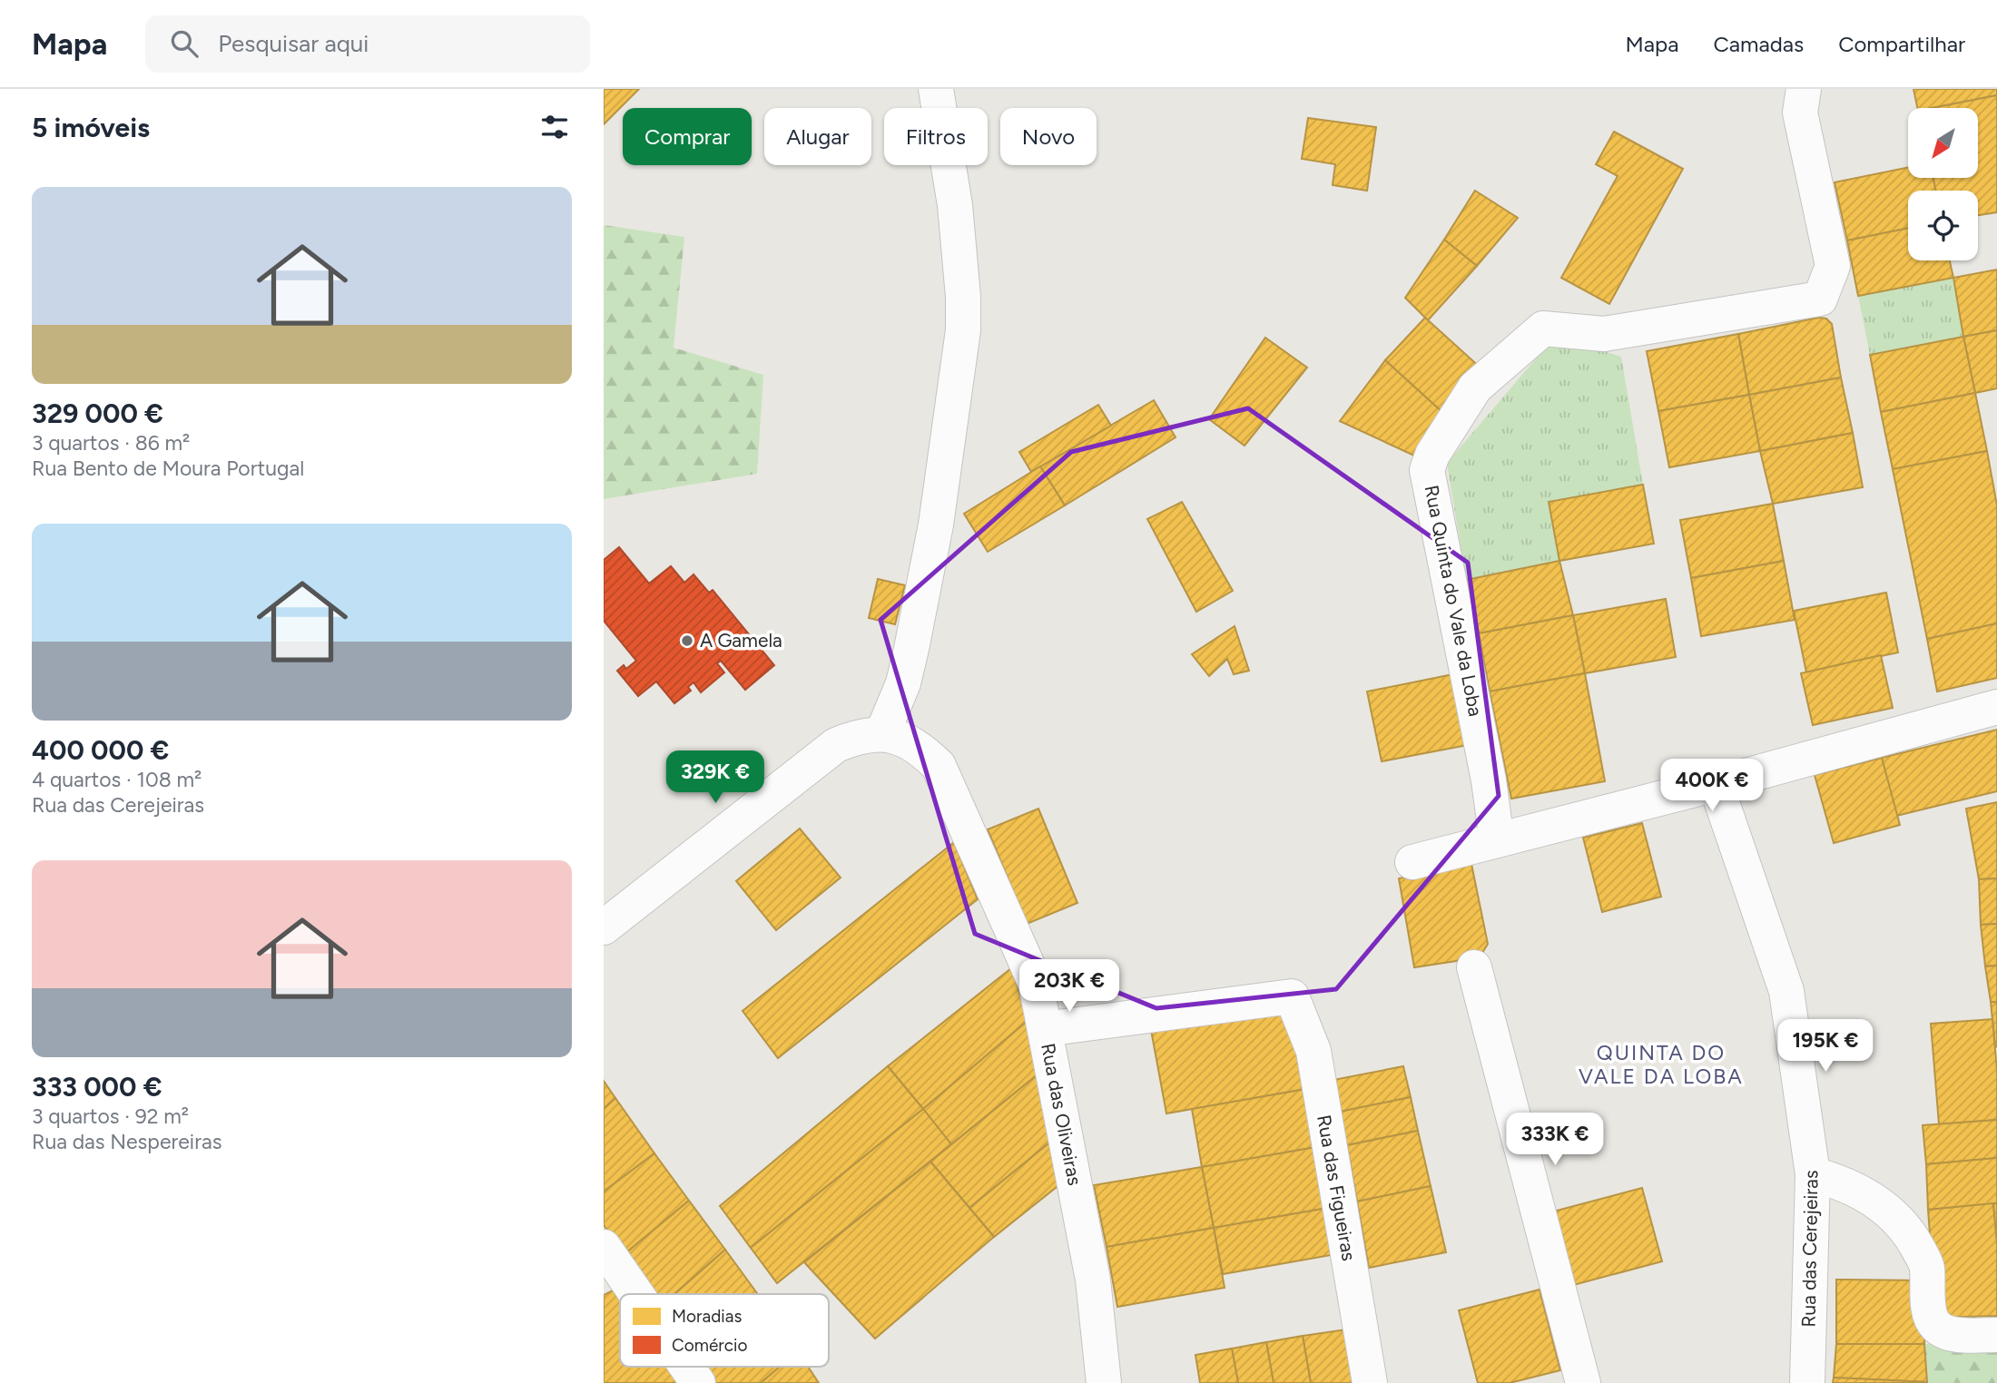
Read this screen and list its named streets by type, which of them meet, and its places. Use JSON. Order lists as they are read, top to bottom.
{
  "streets": {
    "street": [
      "Rua Quinta do Vale da Loba",
      "Rua das Oliveiras",
      "Rua das Figueiras",
      "Rua das Cerejeiras"
    ]
  },
  "crossings": [
    ["Rua das Oliveiras", "Rua das Figueiras"]
  ],
  "districts": ["QUINTA DO VALE DA LOBA"],
  "places": ["A Gamela"],
  "legend": ["Moradias", "Comércio"],
  "north": "bottom left",
  "page": {
    "header": "Mapa",
    "search": "Pesquisar aqui",
    "nav": ["Mapa", "Camadas", "Compartilhar"],
    "heading": "5 imóveis",
    "chip": [
      "Comprar",
      "Alugar",
      "Filtros",
      "Novo"
    ],
    "list": [
      {
        "name": "329 000 €",
        "note": "3 quartos · 86 m² · Rua Bento de Moura Portugal"
      },
      {
        "name": "400 000 €",
        "note": "4 quartos · 108 m² · Rua das Cerejeiras"
      },
      {
        "name": "333 000 €",
        "note": "3 quartos · 92 m² · Rua das Nespereiras"
      }
    ],
    "price": [
      "329K €",
      "400K €",
      "203K €",
      "195K €",
      "333K €"
    ]
  }
}
